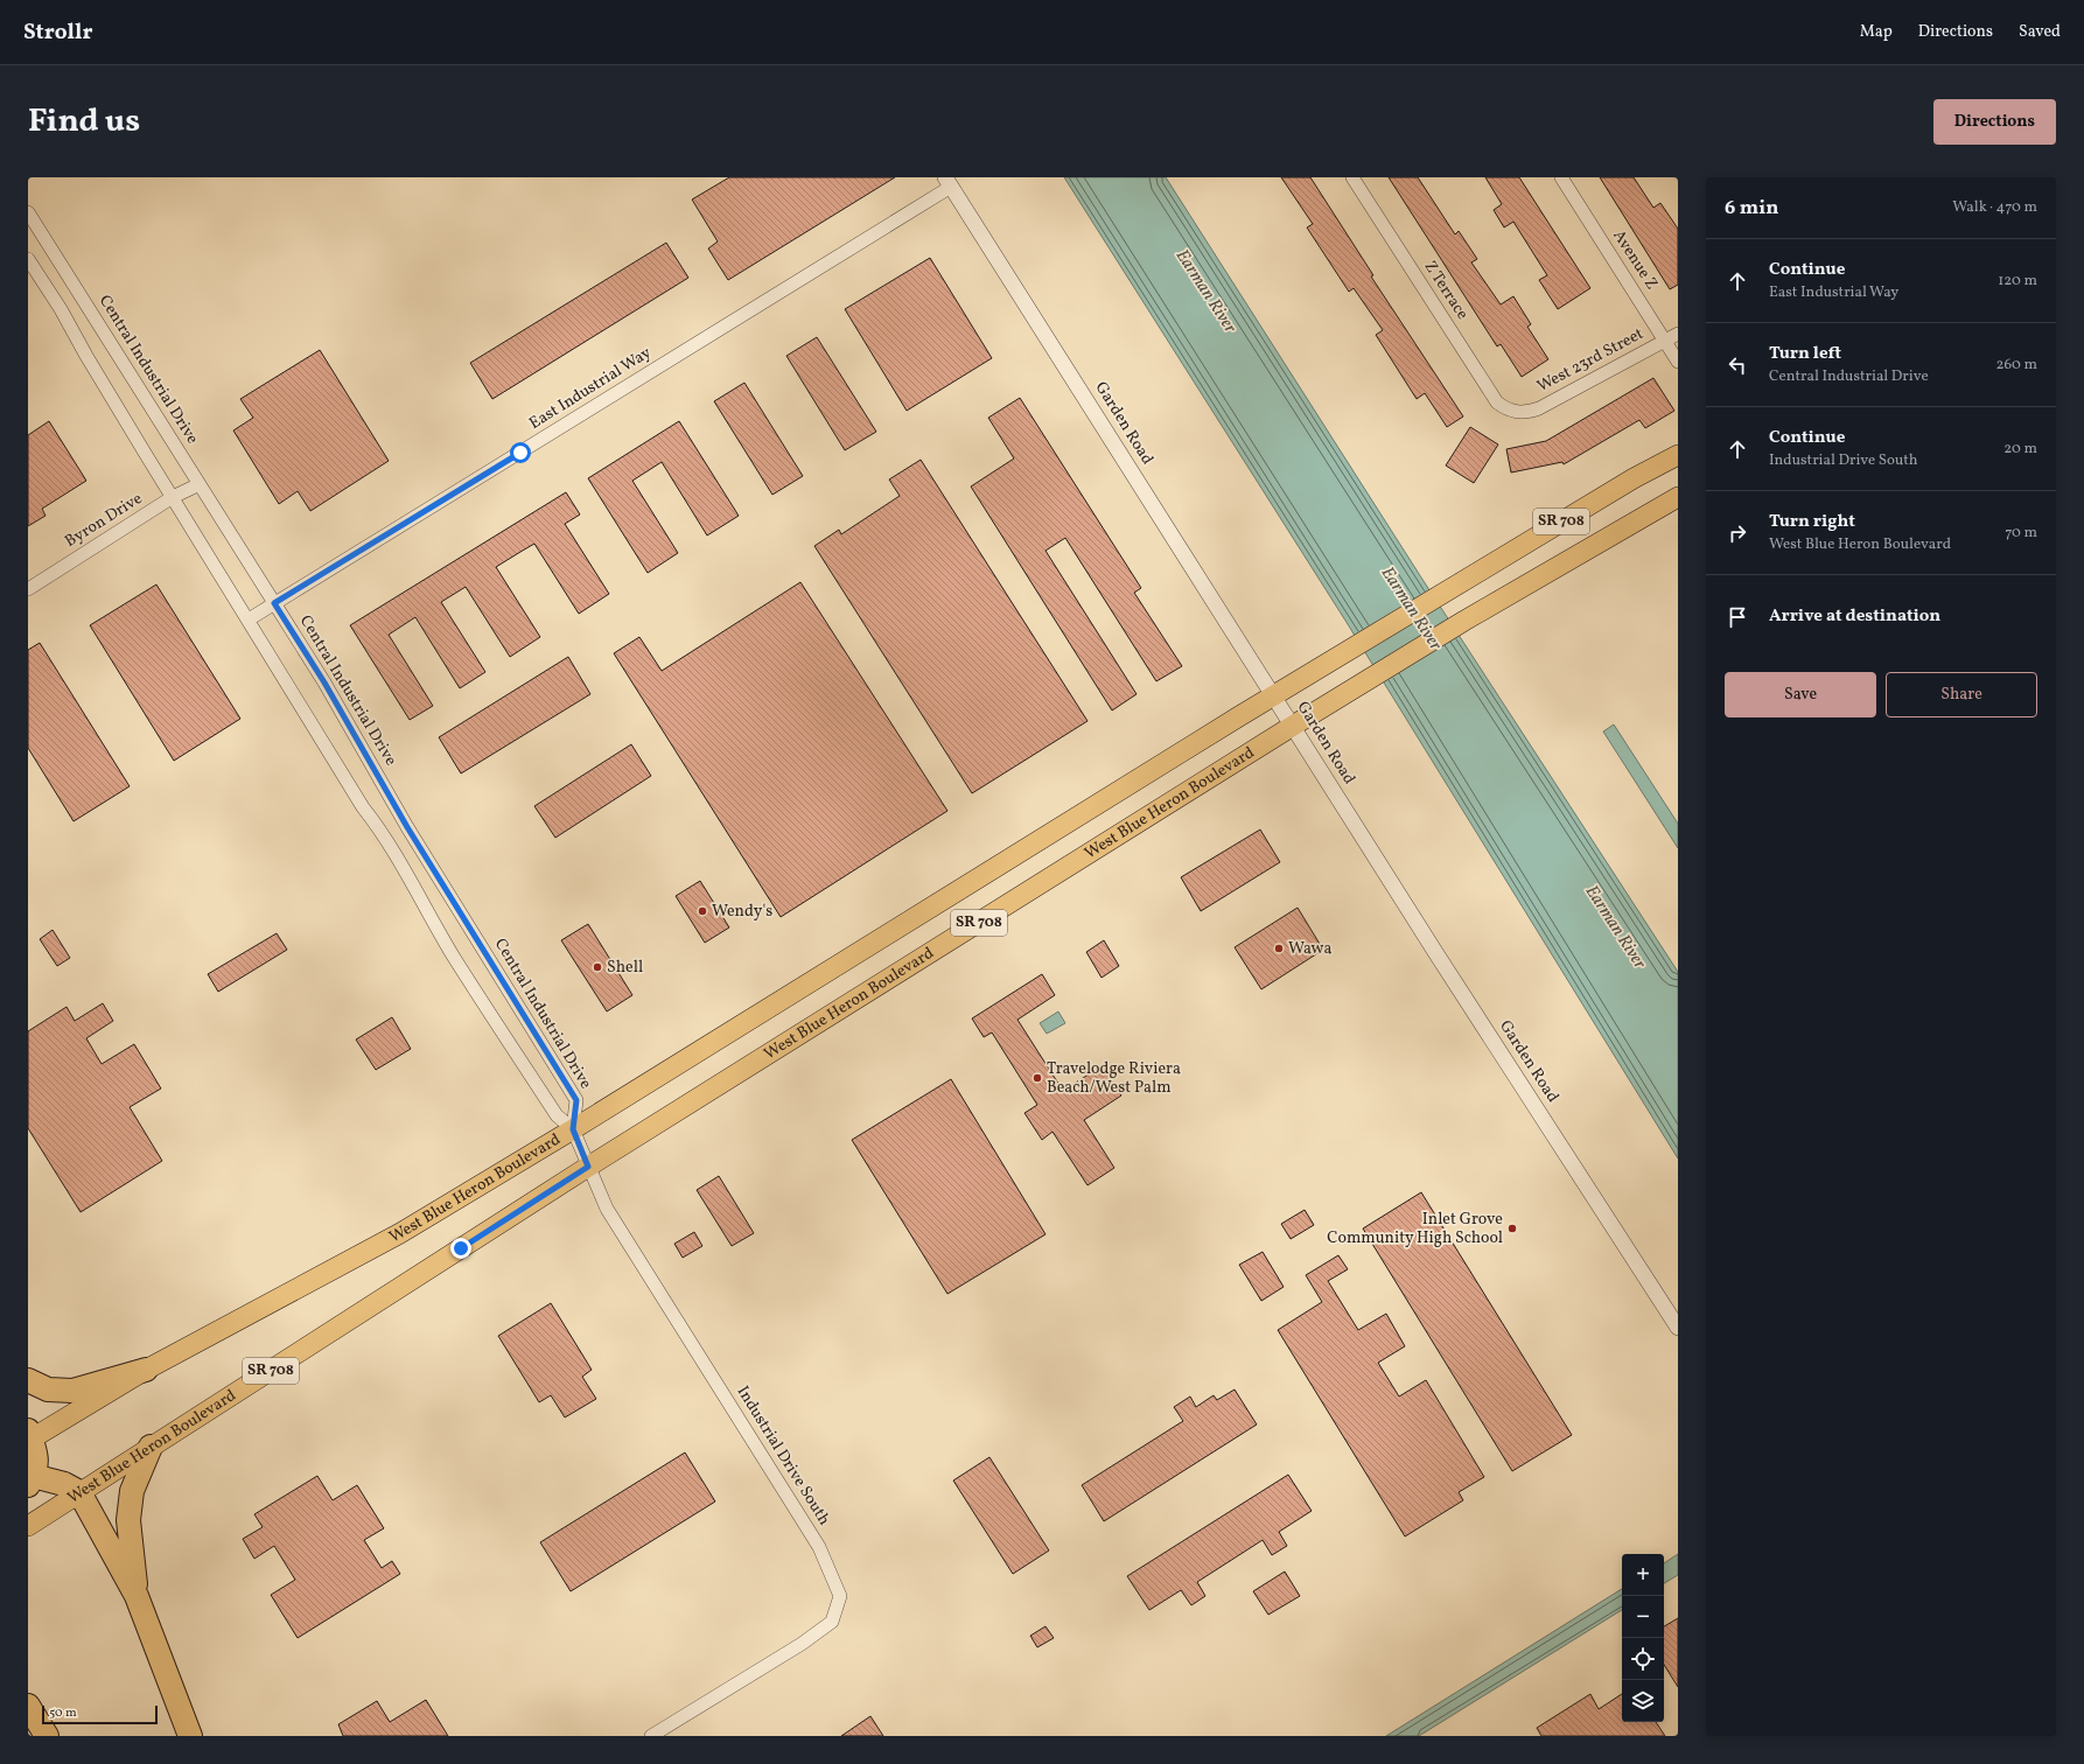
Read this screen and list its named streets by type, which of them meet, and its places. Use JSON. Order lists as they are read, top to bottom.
{
  "streets": {
    "main road": ["SR 708", "West Blue Heron Boulevard"],
    "street": [
      "Avenue Z",
      "Z Terrace",
      "West 23rd Street",
      "Central Industrial Drive",
      "East Industrial Way",
      "Garden Road",
      "Byron Drive",
      "Industrial Drive South"
    ]
  },
  "crossings": [
    ["Avenue Z", "West 23rd Street"],
    ["Z Terrace", "West 23rd Street"],
    ["Central Industrial Drive", "East Industrial Way"],
    ["Central Industrial Drive", "Byron Drive"],
    ["Central Industrial Drive", "West Blue Heron Boulevard"],
    ["Central Industrial Drive", "Industrial Drive South"],
    ["East Industrial Way", "Garden Road"],
    ["Garden Road", "West Blue Heron Boulevard"],
    ["West Blue Heron Boulevard", "Industrial Drive South"]
  ],
  "water": ["Earman River"],
  "places": [
    "Wendy's",
    "Wawa",
    "Shell",
    "Travelodge Riviera Beach/West Palm",
    "Inlet Grove Community High School"
  ],
  "scale_bar": "50 m",
  "page": {
    "header": "Strollr",
    "nav": ["Map", "Directions", "Saved"],
    "title": "Find us",
    "buttons": [
      "Directions",
      ["Save", "Share"]
    ],
    "heading": ["6 min", "Walk · 470 m"],
    "list": [
      ["Continue", "East Industrial Way", "120 m"],
      ["Turn left", "Central Industrial Drive", "260 m"],
      ["Continue", "Industrial Drive South", "20 m"],
      ["Turn right", "West Blue Heron Boulevard", "70 m"],
      "Arrive at destination"
    ],
    "map_buttons": ["+", "−"],
    "scale": "50 m"
  }
}
